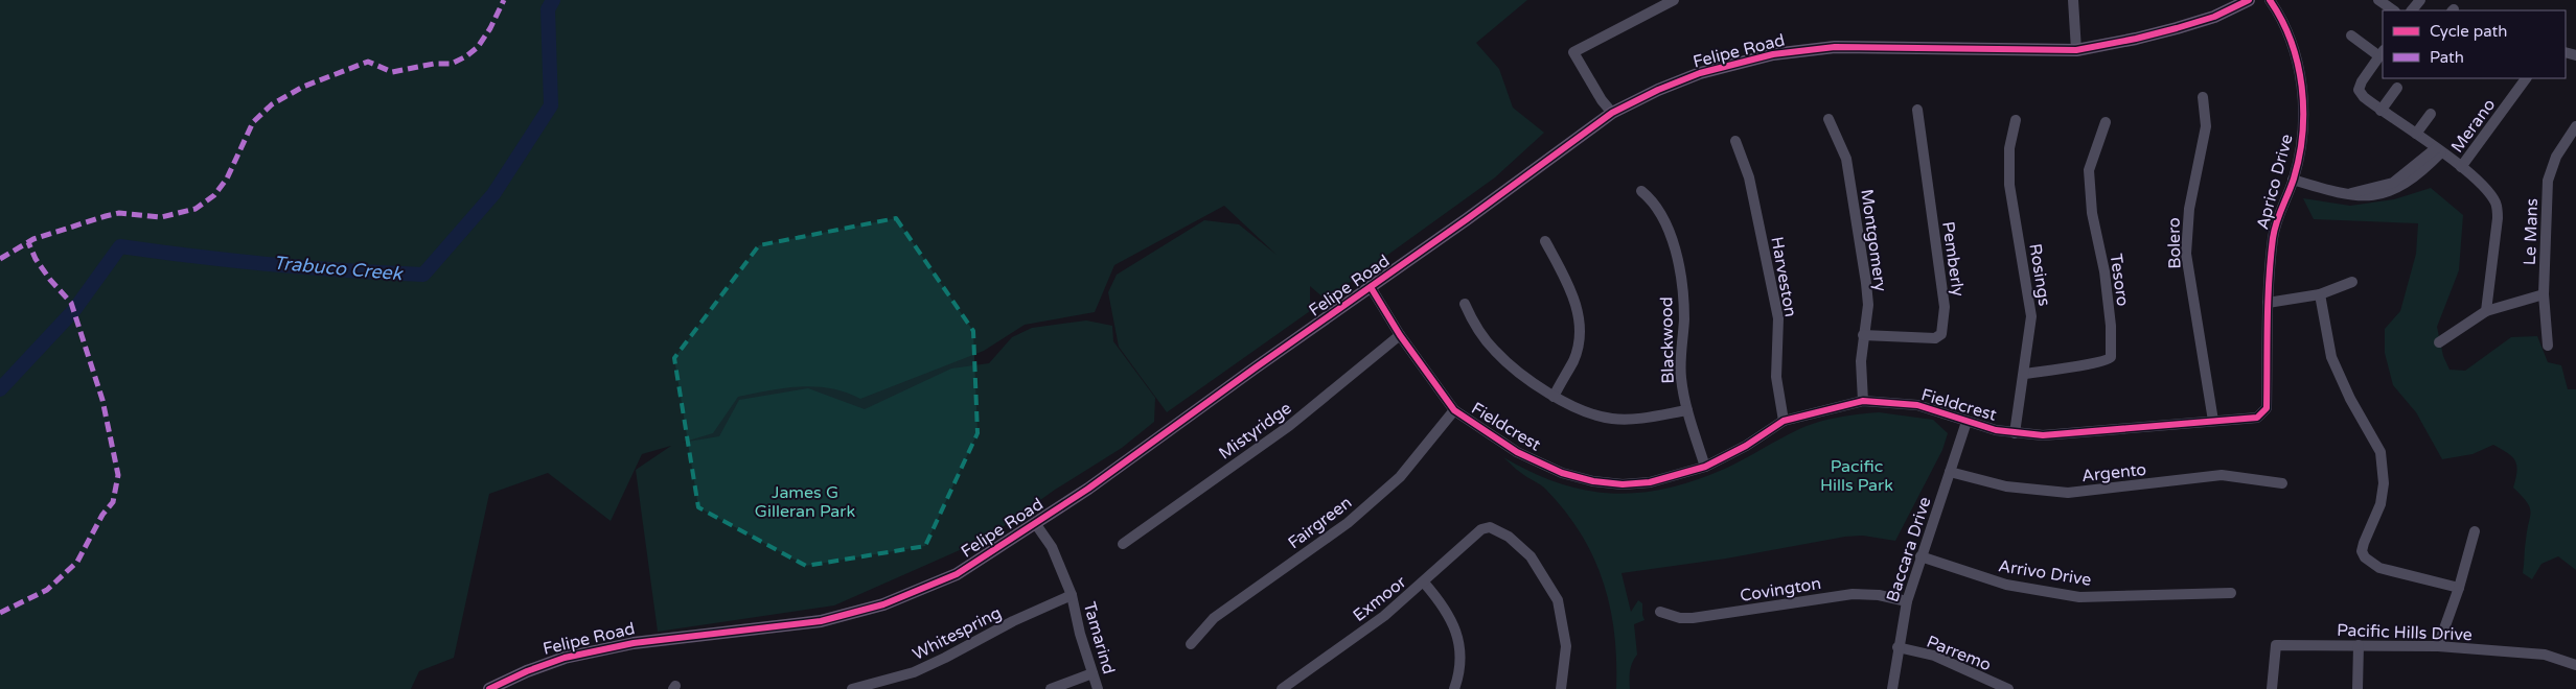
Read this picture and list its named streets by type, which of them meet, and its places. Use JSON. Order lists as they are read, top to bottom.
{
  "streets": {
    "main road": ["Felipe Road"],
    "street": [
      "Merano",
      "Aprico Drive",
      "Le Mans",
      "Montgomery",
      "Bolero",
      "Pemberly",
      "Rosings",
      "Harveston",
      "Tesoro",
      "Blackwood",
      "Fieldcrest",
      "Mistyridge",
      "Argento",
      "Fairgreen",
      "Baccara Drive",
      "Arrivo Drive",
      "Covington",
      "Exmoor",
      "Pacific Hills Drive",
      "Whitespring",
      "Tamarind",
      "Parremo"
    ]
  },
  "crossings": [
    ["Felipe Road", "Tamarind"],
    ["Aprico Drive", "Fieldcrest"],
    ["Montgomery", "Pemberly"],
    ["Montgomery", "Fieldcrest"],
    ["Bolero", "Fieldcrest"],
    ["Rosings", "Tesoro"],
    ["Rosings", "Fieldcrest"],
    ["Harveston", "Fieldcrest"],
    ["Blackwood", "Fieldcrest"],
    ["Fieldcrest", "Fairgreen"],
    ["Fieldcrest", "Baccara Drive"],
    ["Argento", "Baccara Drive"],
    ["Baccara Drive", "Arrivo Drive"],
    ["Baccara Drive", "Covington"],
    ["Baccara Drive", "Parremo"],
    ["Whitespring", "Tamarind"]
  ],
  "water": ["Trabuco Creek"],
  "parks": ["Pacific Hills Park", "James G Gilleran Park"],
  "legend": ["Cycle path", "Path"]
}
